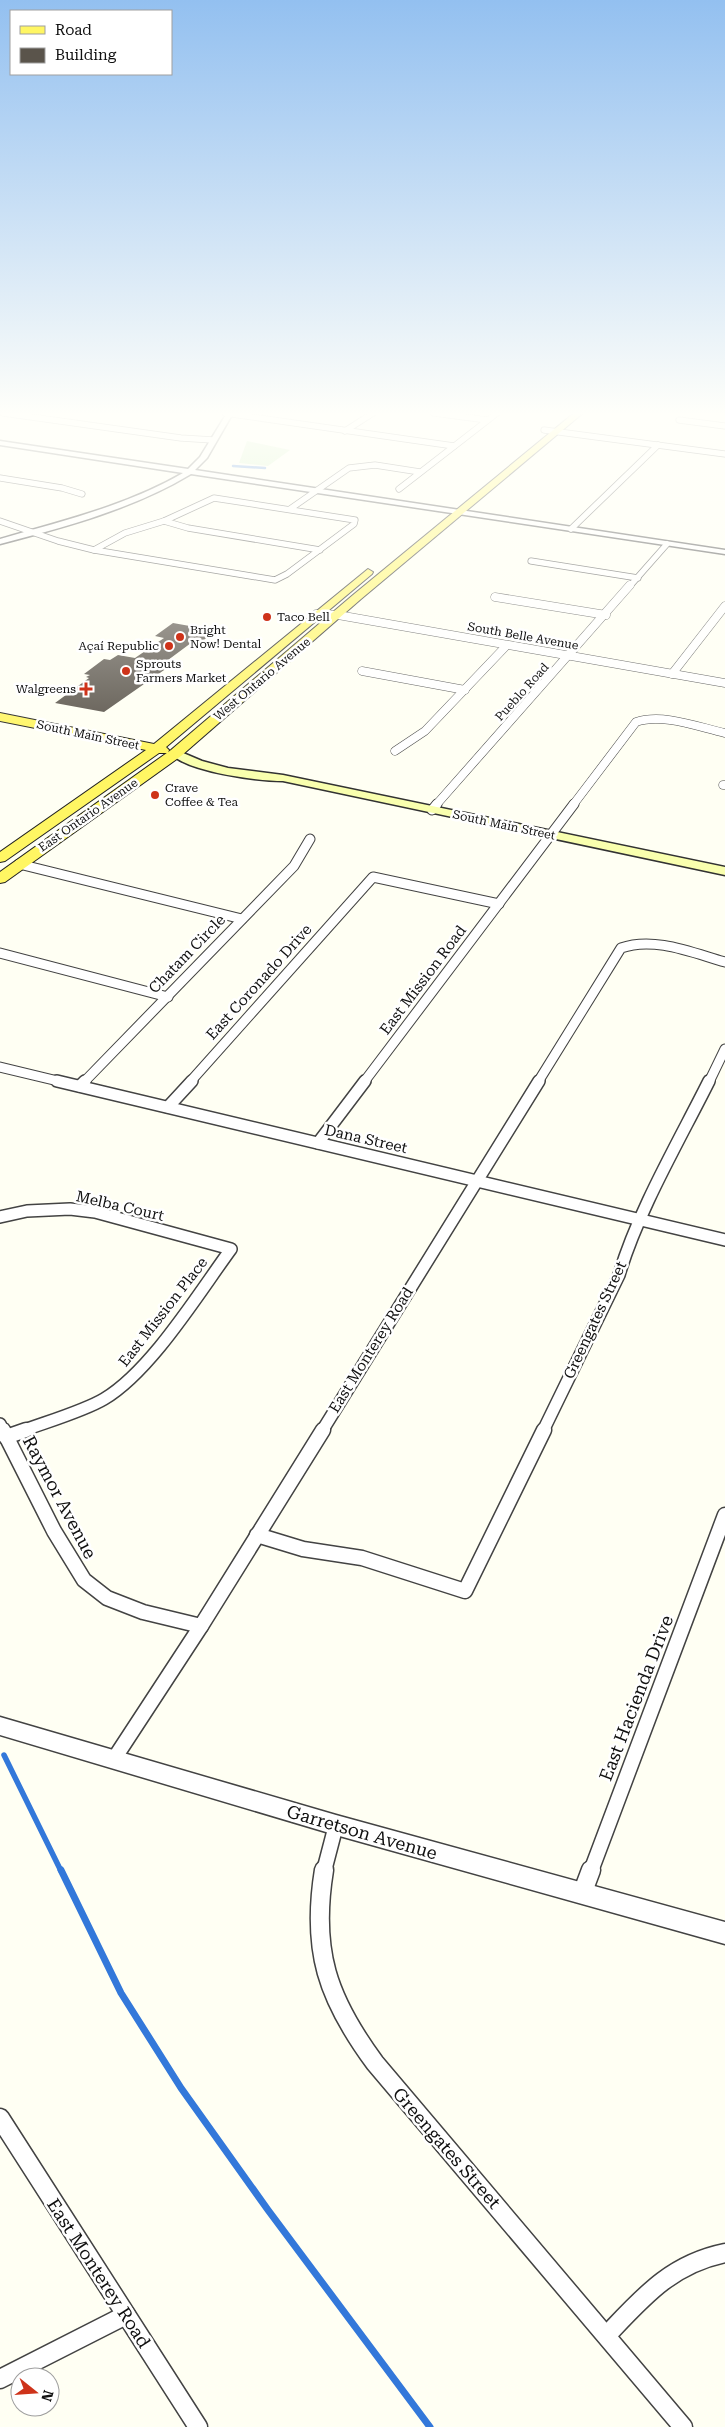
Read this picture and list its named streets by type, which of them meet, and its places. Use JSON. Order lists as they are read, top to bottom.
{
  "streets": {
    "main road": ["West Ontario Avenue", "South Main Street", "East Ontario Avenue"],
    "street": [
      "South Belle Avenue",
      "Pueblo Road",
      "Chatam Circle",
      "East Mission Road",
      "East Coronado Drive",
      "Dana Street",
      "Melba Court",
      "East Mission Place",
      "Greengates Street",
      "East Monterey Road",
      "Raymor Avenue",
      "East Hacienda Drive",
      "Garretson Avenue"
    ]
  },
  "crossings": [
    ["South Belle Avenue", "West Ontario Avenue"],
    ["South Belle Avenue", "Pueblo Road"],
    ["West Ontario Avenue", "South Main Street"],
    ["West Ontario Avenue", "East Ontario Avenue"],
    ["Pueblo Road", "South Main Street"],
    ["South Main Street", "East Ontario Avenue"],
    ["South Main Street", "East Mission Road"],
    ["Chatam Circle", "Dana Street"],
    ["East Mission Road", "East Coronado Drive"],
    ["East Mission Road", "Dana Street"],
    ["East Coronado Drive", "Dana Street"],
    ["Dana Street", "Greengates Street"],
    ["Dana Street", "East Monterey Road"],
    ["Melba Court", "East Mission Place"],
    ["East Mission Place", "Raymor Avenue"],
    ["Greengates Street", "East Monterey Road"],
    ["Greengates Street", "Garretson Avenue"],
    ["East Monterey Road", "Raymor Avenue"],
    ["East Monterey Road", "Garretson Avenue"],
    ["East Hacienda Drive", "Garretson Avenue"]
  ],
  "places": {
    "other": [
      "Taco Bell",
      "Bright Now! Dental",
      "Açaí Republic",
      "Sprouts Farmers Market",
      "Crave Coffee & Tea"
    ],
    "health": ["Walgreens"]
  },
  "legend": ["Road", "Building"],
  "north": "right"
}
